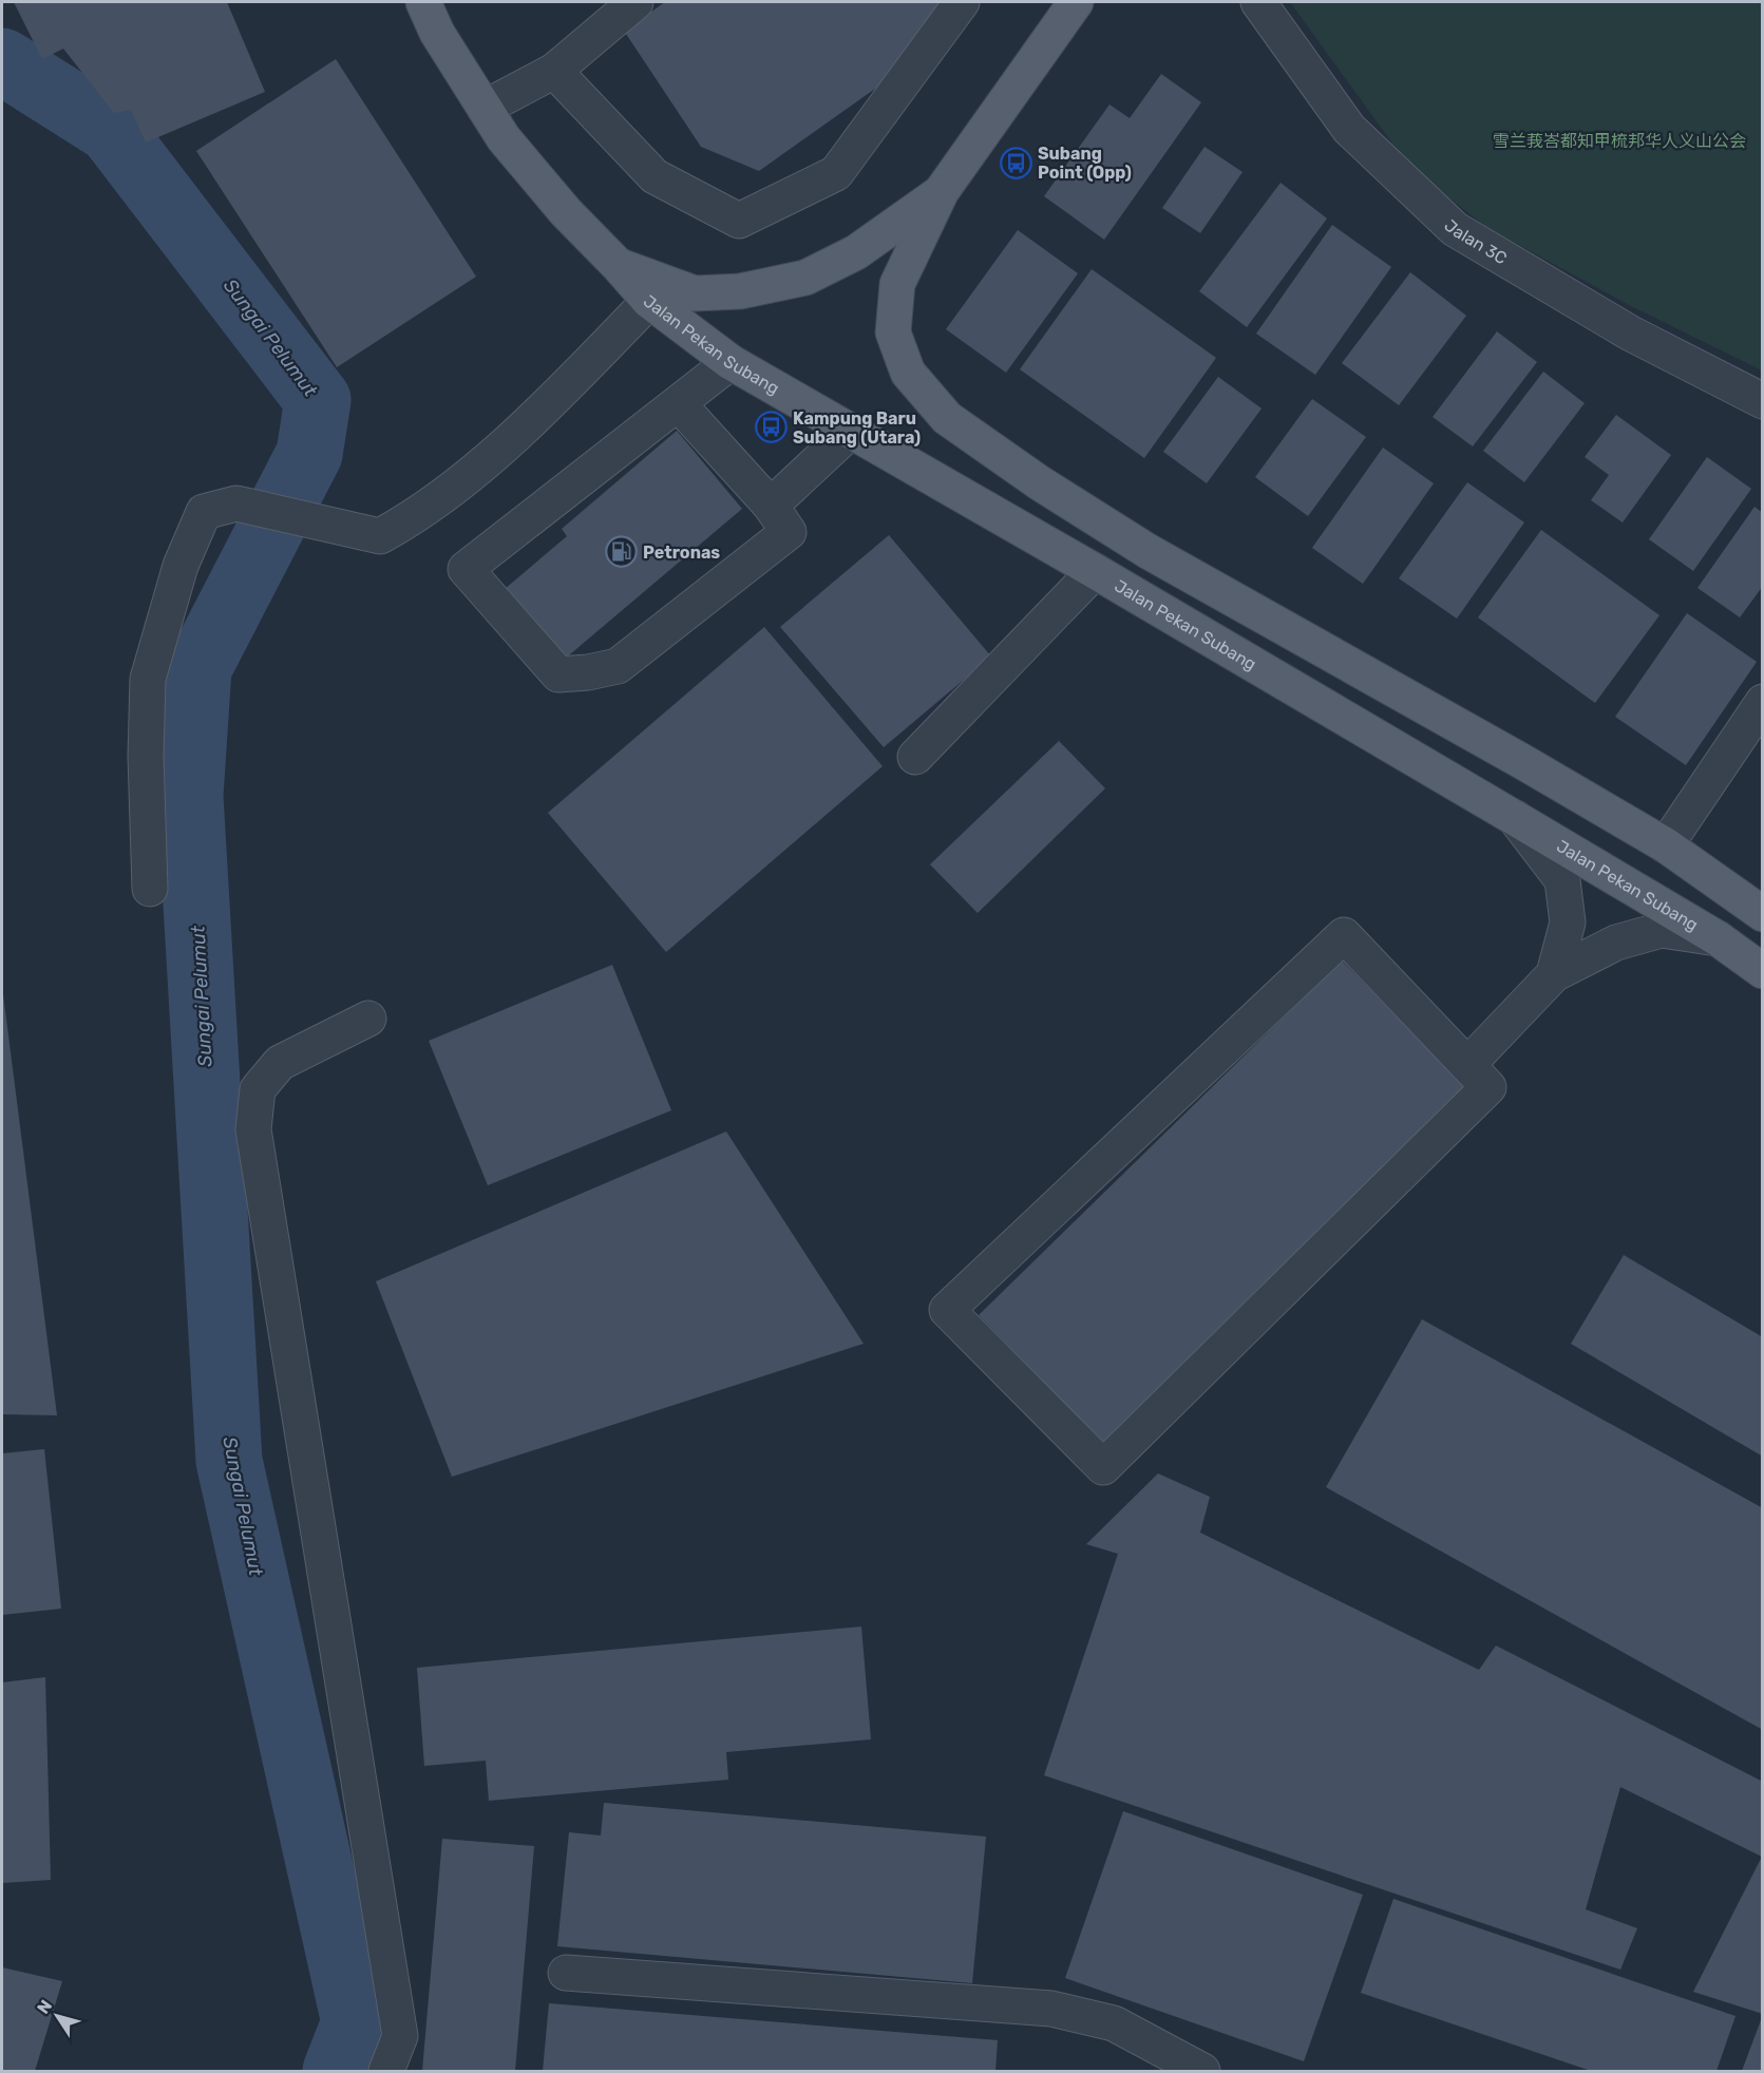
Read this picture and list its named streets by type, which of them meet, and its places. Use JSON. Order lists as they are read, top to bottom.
{
  "streets": {
    "main road": ["Jalan Pekan Subang"],
    "street": ["Jalan 3C"]
  },
  "water": ["Sungai Pelumut"],
  "parks": ["雪兰莪峇都知甲梳邦华人义山公会"],
  "places": {
    "bus stop": ["Subang Point (Opp)", "Kampung Baru Subang (Utara)"],
    "fuel station": ["Petronas"]
  },
  "north": "top left"
}
